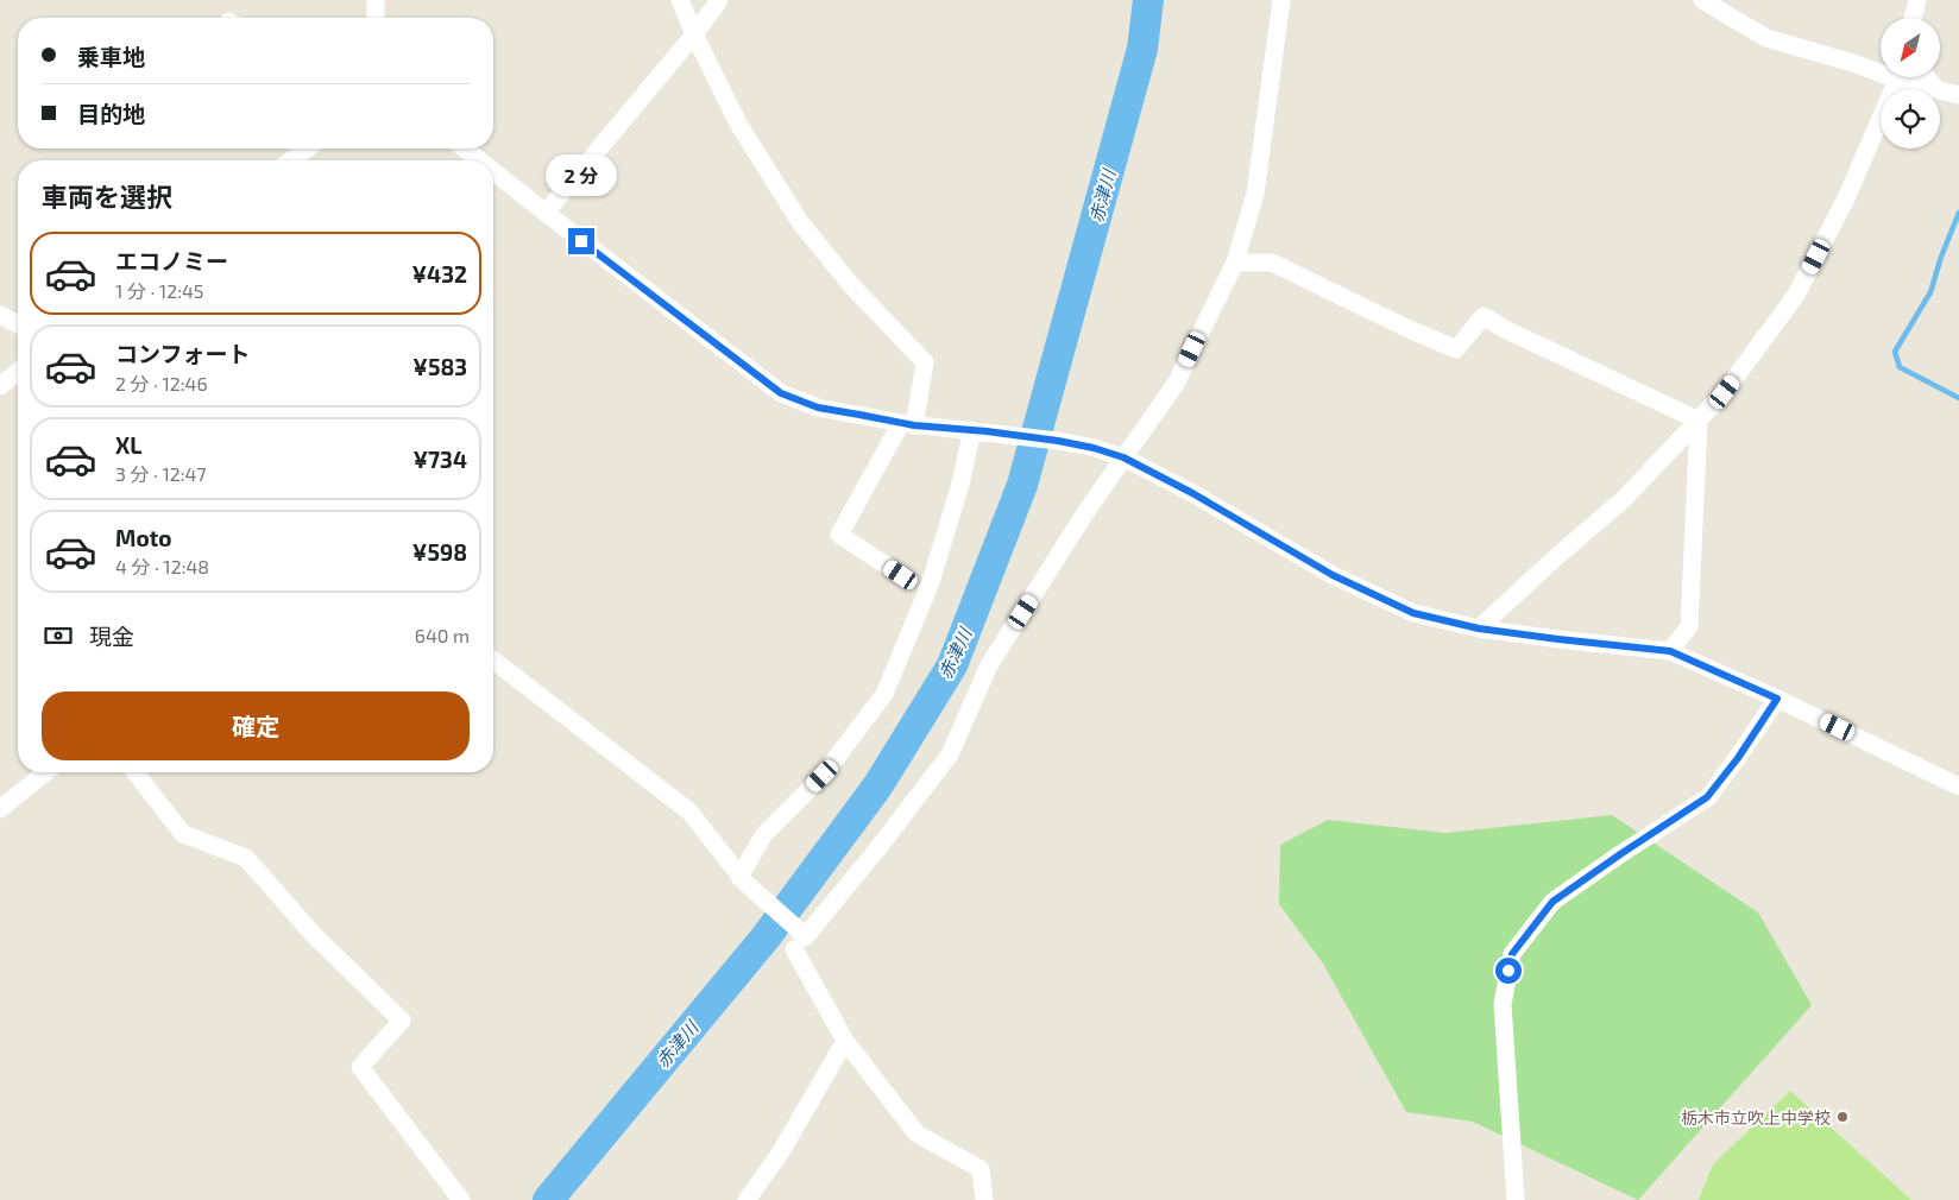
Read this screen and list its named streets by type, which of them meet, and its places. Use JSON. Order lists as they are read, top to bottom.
{
  "water": ["赤津川"],
  "places": ["栃木市立吹上中学校"],
  "north": "bottom left",
  "page": {
    "banner": ["乗車地", "目的地"],
    "bubble": "2 分",
    "heading": "車両を選択",
    "list": [
      {
        "name": "エコノミー",
        "note": "1 分 · 12:45",
        "value": "¥432"
      },
      {
        "name": "コンフォート",
        "note": "2 分 · 12:46",
        "value": "¥583"
      },
      {
        "name": "XL",
        "note": "3 分 · 12:47",
        "value": "¥734"
      },
      {
        "name": "Moto",
        "note": "4 分 · 12:48",
        "value": "¥598"
      }
    ],
    "pay": ["現金", "640 m"],
    "buttons": "確定"
  }
}
